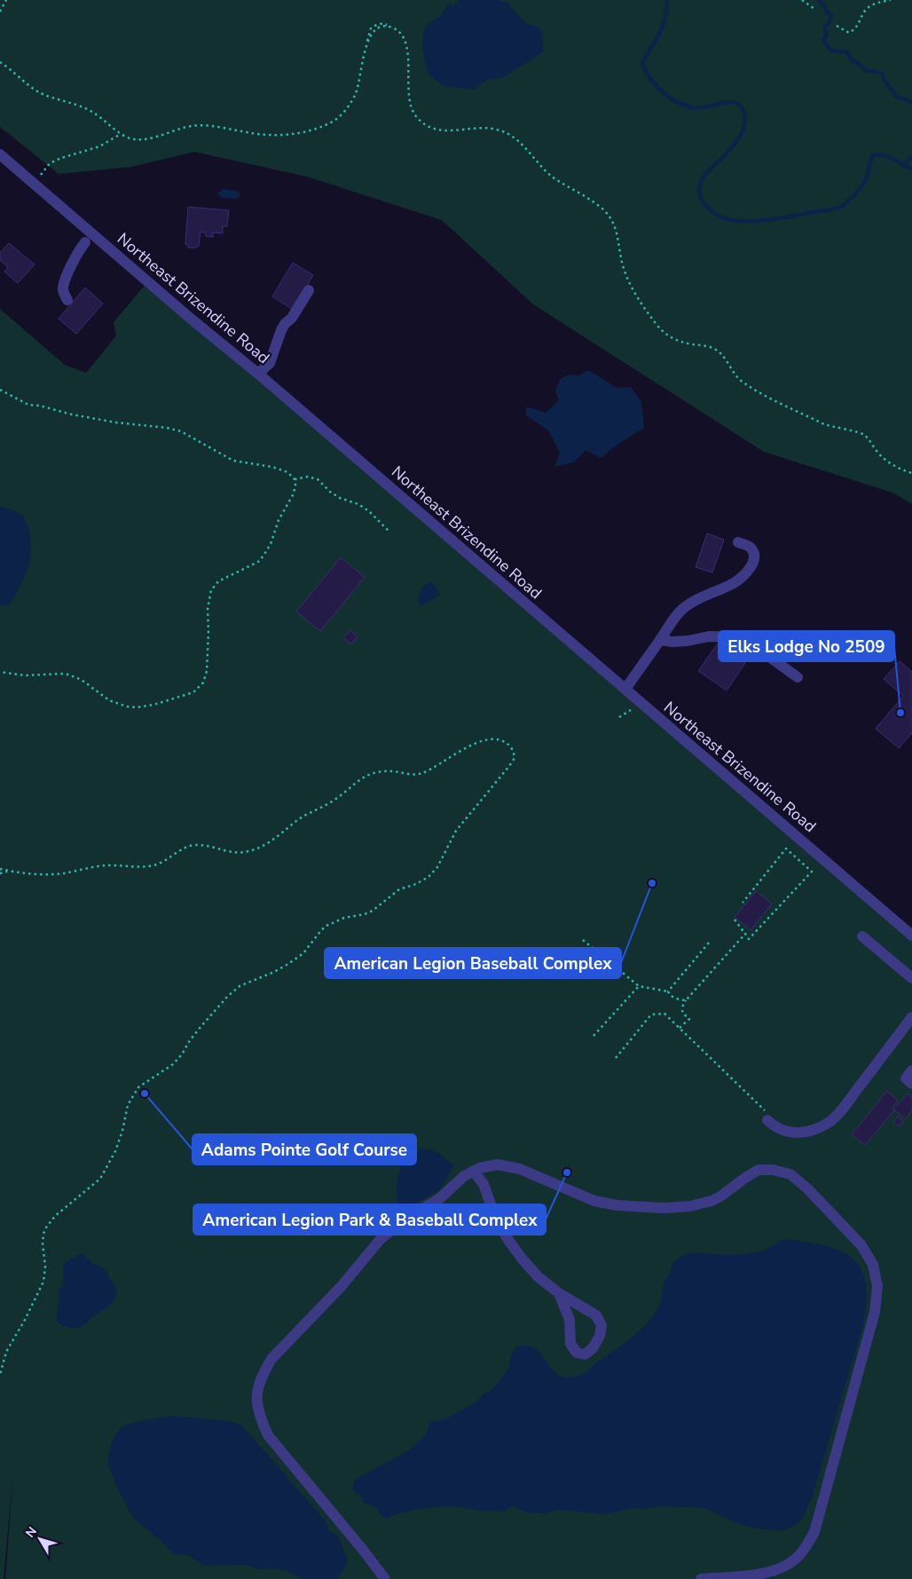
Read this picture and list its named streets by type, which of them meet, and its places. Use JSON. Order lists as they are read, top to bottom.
{
  "streets": {
    "street": ["Northeast Brizendine Road"]
  },
  "places": [
    "Elks Lodge No 2509",
    "American Legion Baseball Complex",
    "Adams Pointe Golf Course",
    "American Legion Park & Baseball Complex"
  ],
  "north": "top left"
}
